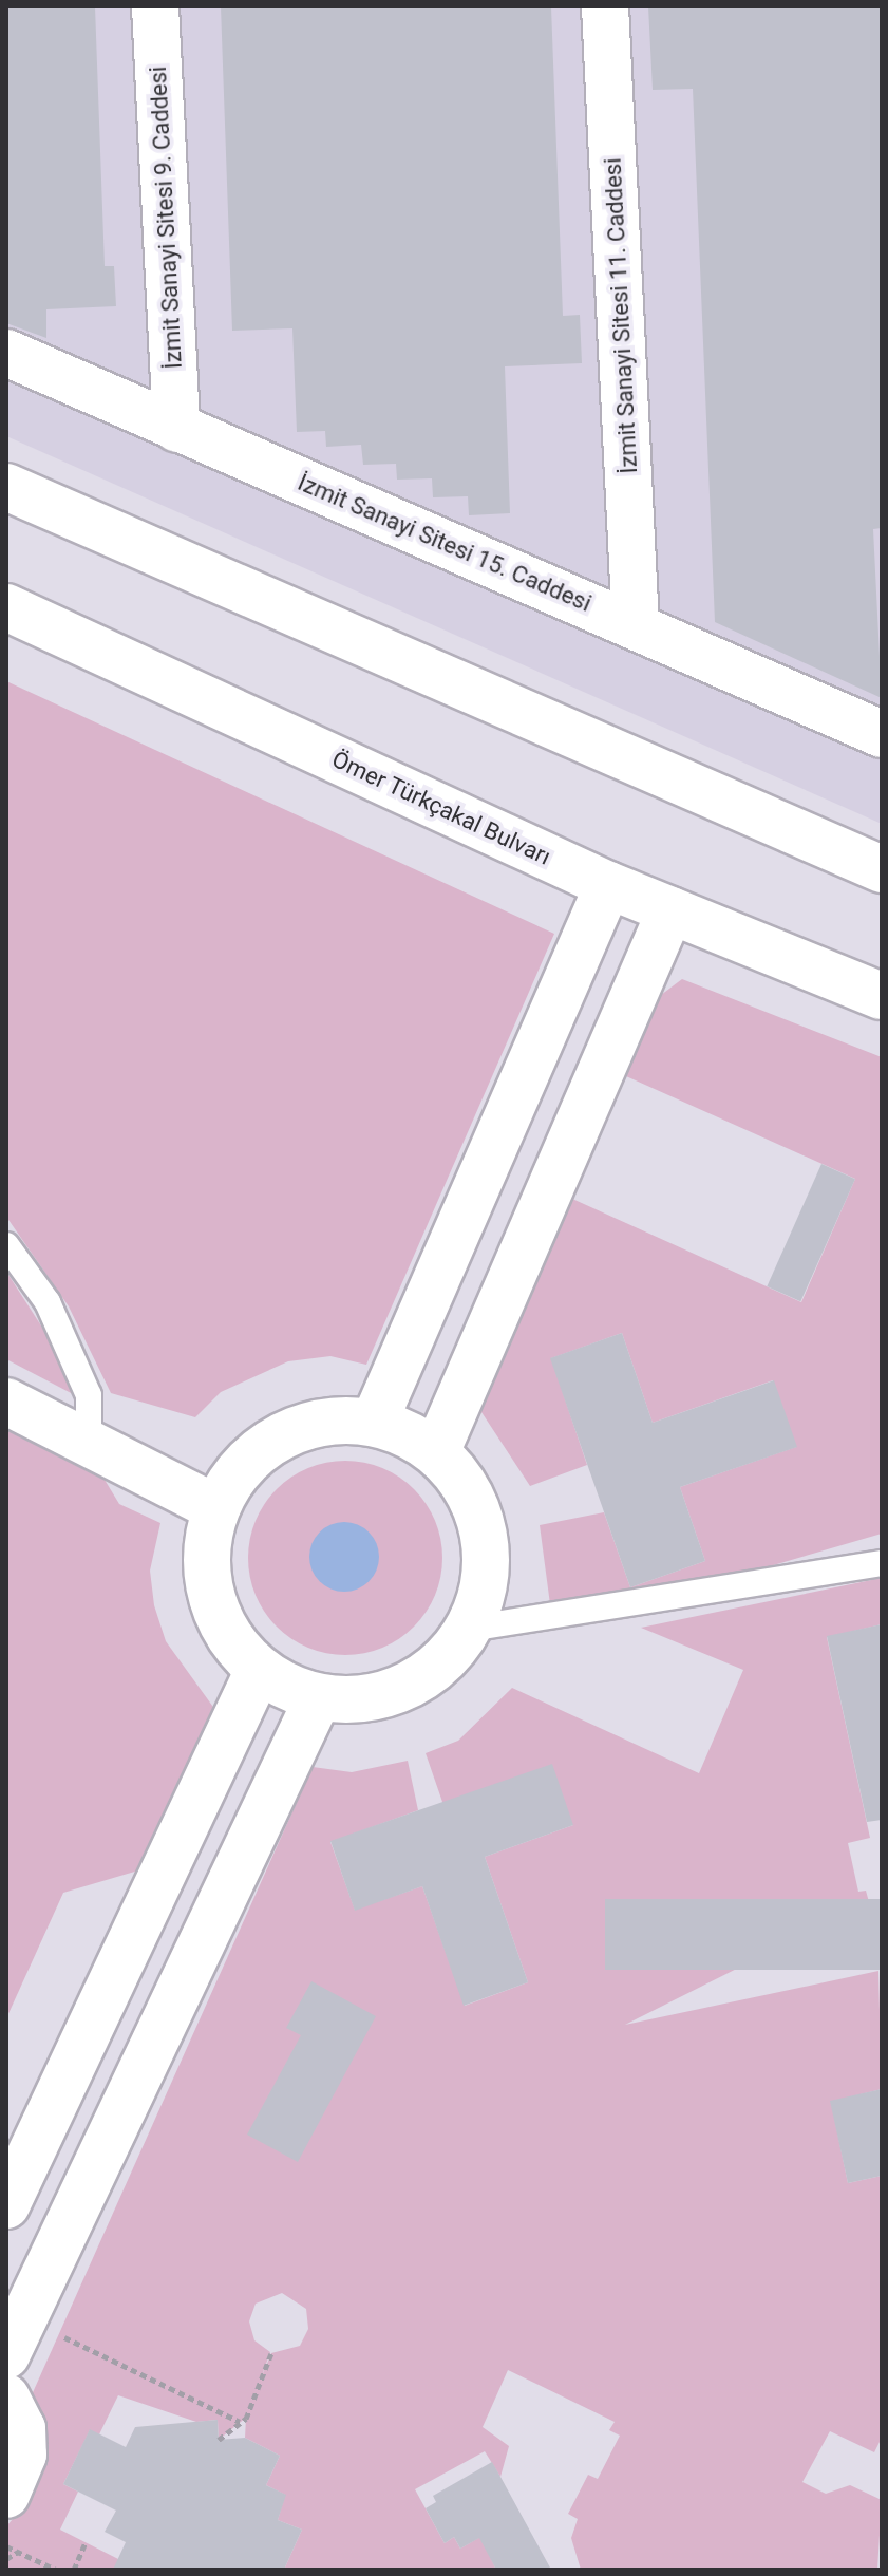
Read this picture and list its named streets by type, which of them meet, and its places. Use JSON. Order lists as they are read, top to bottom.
{
  "streets": {
    "street": [
      "İzmit Sanayi Sitesi 9. Caddesi",
      "İzmit Sanayi Sitesi 11. Caddesi",
      "İzmit Sanayi Sitesi 15. Caddesi",
      "Ömer Türkçakal Bulvarı"
    ]
  },
  "crossings": [
    ["İzmit Sanayi Sitesi 9. Caddesi", "İzmit Sanayi Sitesi 15. Caddesi"],
    ["İzmit Sanayi Sitesi 11. Caddesi", "İzmit Sanayi Sitesi 15. Caddesi"]
  ]
}
